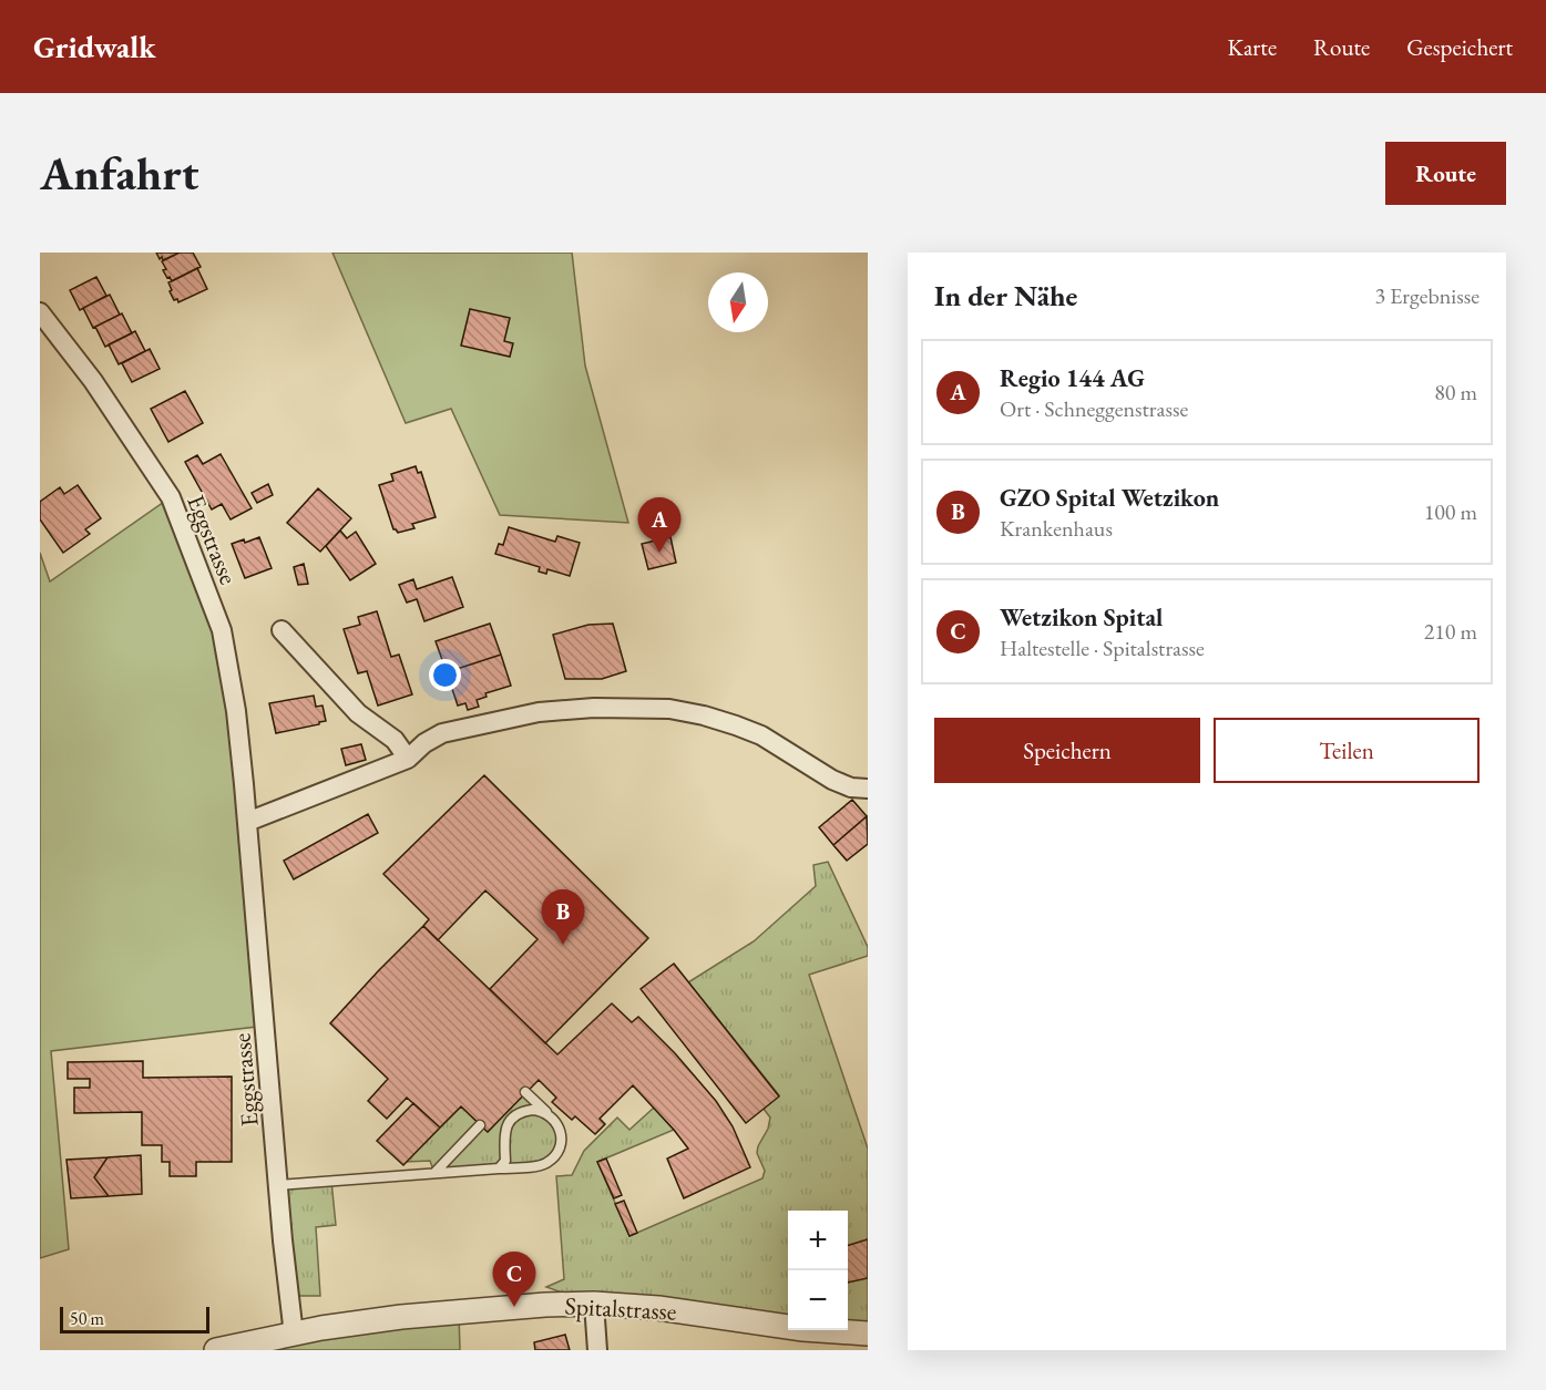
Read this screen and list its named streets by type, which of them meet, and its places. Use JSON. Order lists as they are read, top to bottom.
{
  "streets": {
    "street": ["Eggstrasse", "Spitalstrasse"]
  },
  "crossings": [
    ["Eggstrasse", "Spitalstrasse"]
  ],
  "scale_bar": "50 m",
  "north": "bottom",
  "page": {
    "header": "Gridwalk",
    "nav": ["Karte", "Route", "Gespeichert"],
    "buttons": [
      "Route",
      ["Speichern", "Teilen"]
    ],
    "title": "Anfahrt",
    "heading": ["In der Nähe", "3 Ergebnisse"],
    "list": [
      {
        "mark": "A",
        "name": "Regio 144 AG",
        "note": "Ort · Schneggenstrasse",
        "value": "80 m"
      },
      {
        "mark": "B",
        "name": "GZO Spital Wetzikon",
        "note": "Krankenhaus",
        "value": "100 m"
      },
      {
        "mark": "C",
        "name": "Wetzikon Spital",
        "note": "Haltestelle · Spitalstrasse",
        "value": "210 m"
      }
    ],
    "pins": ["A", "B", "C"],
    "map_buttons": ["+", "−"],
    "scale": "50 m"
  }
}
